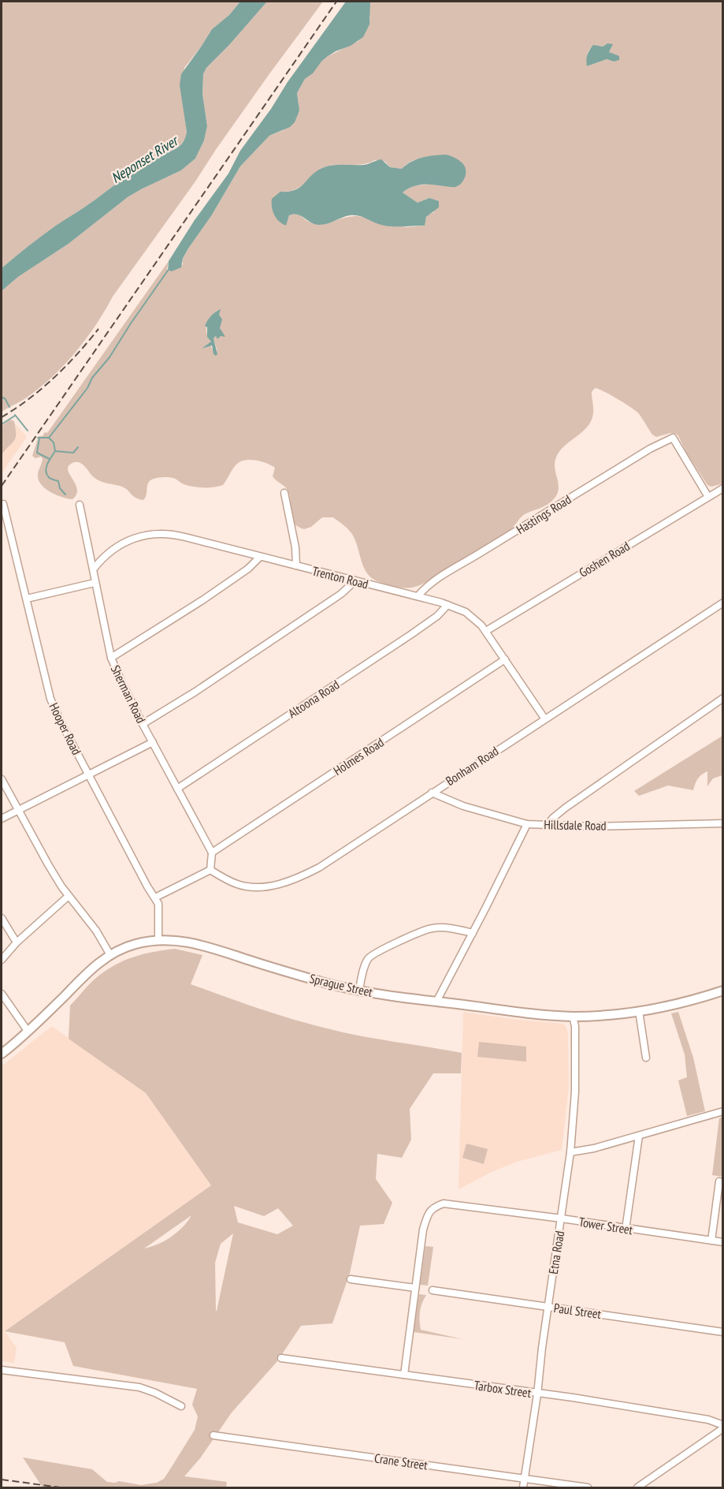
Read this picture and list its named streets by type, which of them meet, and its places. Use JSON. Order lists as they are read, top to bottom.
{
  "streets": {
    "main road": ["Sprague Street"],
    "street": [
      "Hastings Road",
      "Goshen Road",
      "Trenton Road",
      "Sherman Road",
      "Altoona Road",
      "Hooper Road",
      "Holmes Road",
      "Bonham Road",
      "Hillsdale Road",
      "Tower Street",
      "Etna Road",
      "Paul Street",
      "Tarbox Street",
      "Crane Street"
    ]
  },
  "crossings": [
    ["Hastings Road", "Goshen Road"],
    ["Hastings Road", "Trenton Road"],
    ["Goshen Road", "Trenton Road"],
    ["Trenton Road", "Sherman Road"],
    ["Trenton Road", "Altoona Road"],
    ["Trenton Road", "Holmes Road"],
    ["Trenton Road", "Bonham Road"],
    ["Sherman Road", "Altoona Road"],
    ["Sherman Road", "Holmes Road"],
    ["Hooper Road", "Sprague Street"],
    ["Bonham Road", "Hillsdale Road"],
    ["Sprague Street", "Etna Road"],
    ["Tower Street", "Etna Road"],
    ["Etna Road", "Paul Street"],
    ["Etna Road", "Tarbox Street"],
    ["Etna Road", "Crane Street"]
  ],
  "water": ["Neponset River"]
}
